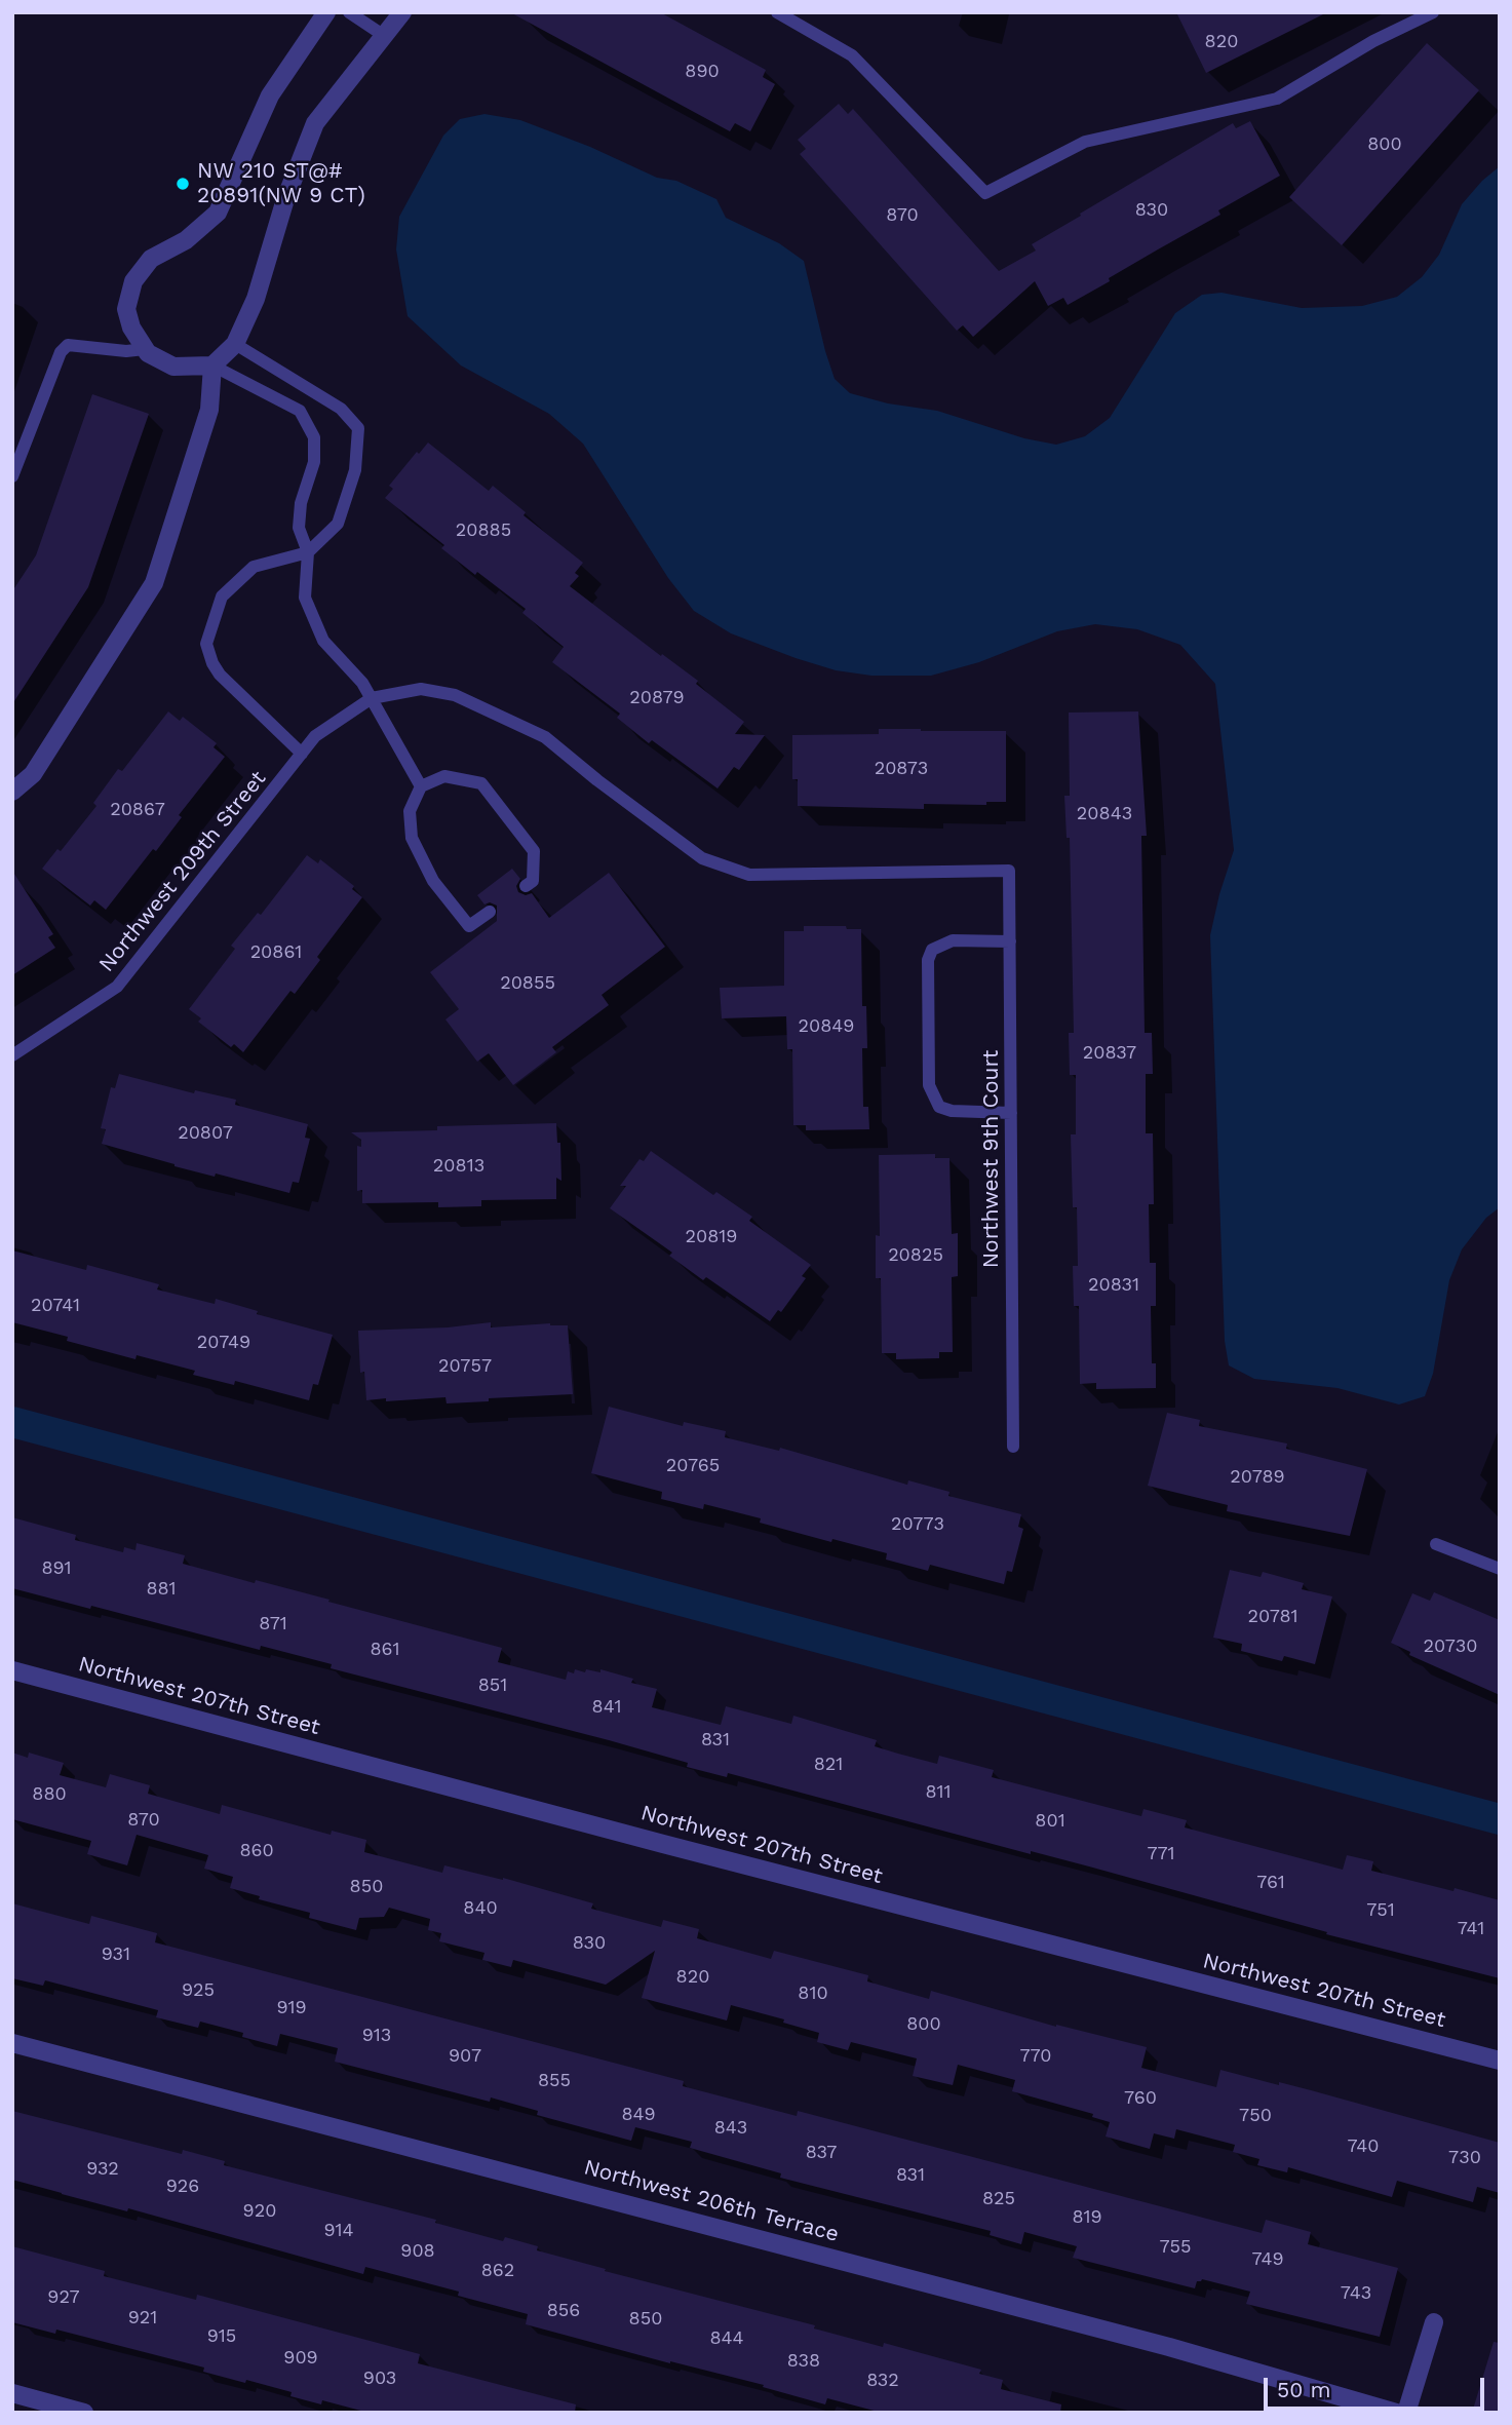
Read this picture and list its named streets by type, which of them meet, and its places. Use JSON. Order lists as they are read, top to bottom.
{
  "streets": {
    "street": ["Northwest 207th Street", "Northwest 206th Terrace"],
    "lane": ["Northwest 209th Street", "Northwest 9th Court"]
  },
  "crossings": [
    ["Northwest 209th Street", "Northwest 9th Court"]
  ],
  "places": ["NW 210 ST@# 20891(NW 9 CT)"],
  "house_numbers": [
    "820",
    "890",
    "800",
    "830",
    "870",
    "20885",
    "20879",
    "20873",
    "20867",
    "20843",
    "20861",
    "20855",
    "20849",
    "20837",
    "20807",
    "20813",
    "20819",
    "20825",
    "20831",
    "20741",
    "20749",
    "20757",
    "20765",
    "20789",
    "20773",
    "891",
    "881",
    "20781",
    "871",
    "20730",
    "861",
    "851",
    "841",
    "831",
    "821",
    "811",
    "880",
    "870",
    "801",
    "860",
    "771",
    "761",
    "850",
    "840",
    "751",
    "741",
    "830",
    "931",
    "820",
    "925",
    "810",
    "919",
    "800",
    "913",
    "907",
    "770",
    "855",
    "760",
    "849",
    "750",
    "843",
    "740",
    "837",
    "730",
    "932",
    "831",
    "926",
    "825",
    "920",
    "819",
    "914",
    "755",
    "908",
    "749",
    "862",
    "743",
    "927",
    "856",
    "921",
    "850",
    "915",
    "844",
    "909",
    "838",
    "903",
    "832"
  ],
  "scale_bar": "50 m"
}
